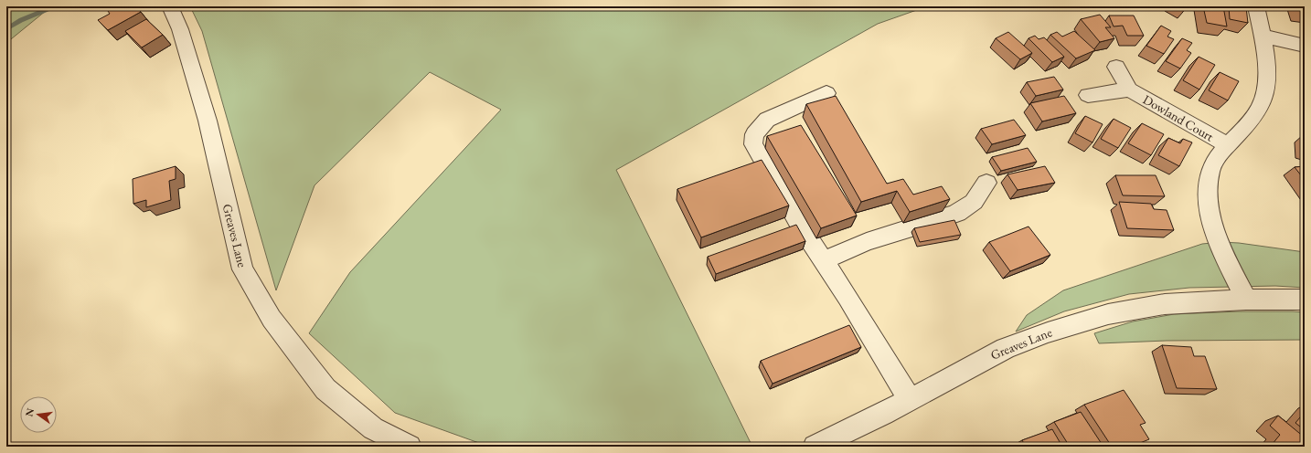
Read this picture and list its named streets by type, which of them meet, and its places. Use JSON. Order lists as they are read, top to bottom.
{
  "streets": {
    "street": ["Dowland Court", "Greaves Lane"]
  },
  "north": "left"
}
